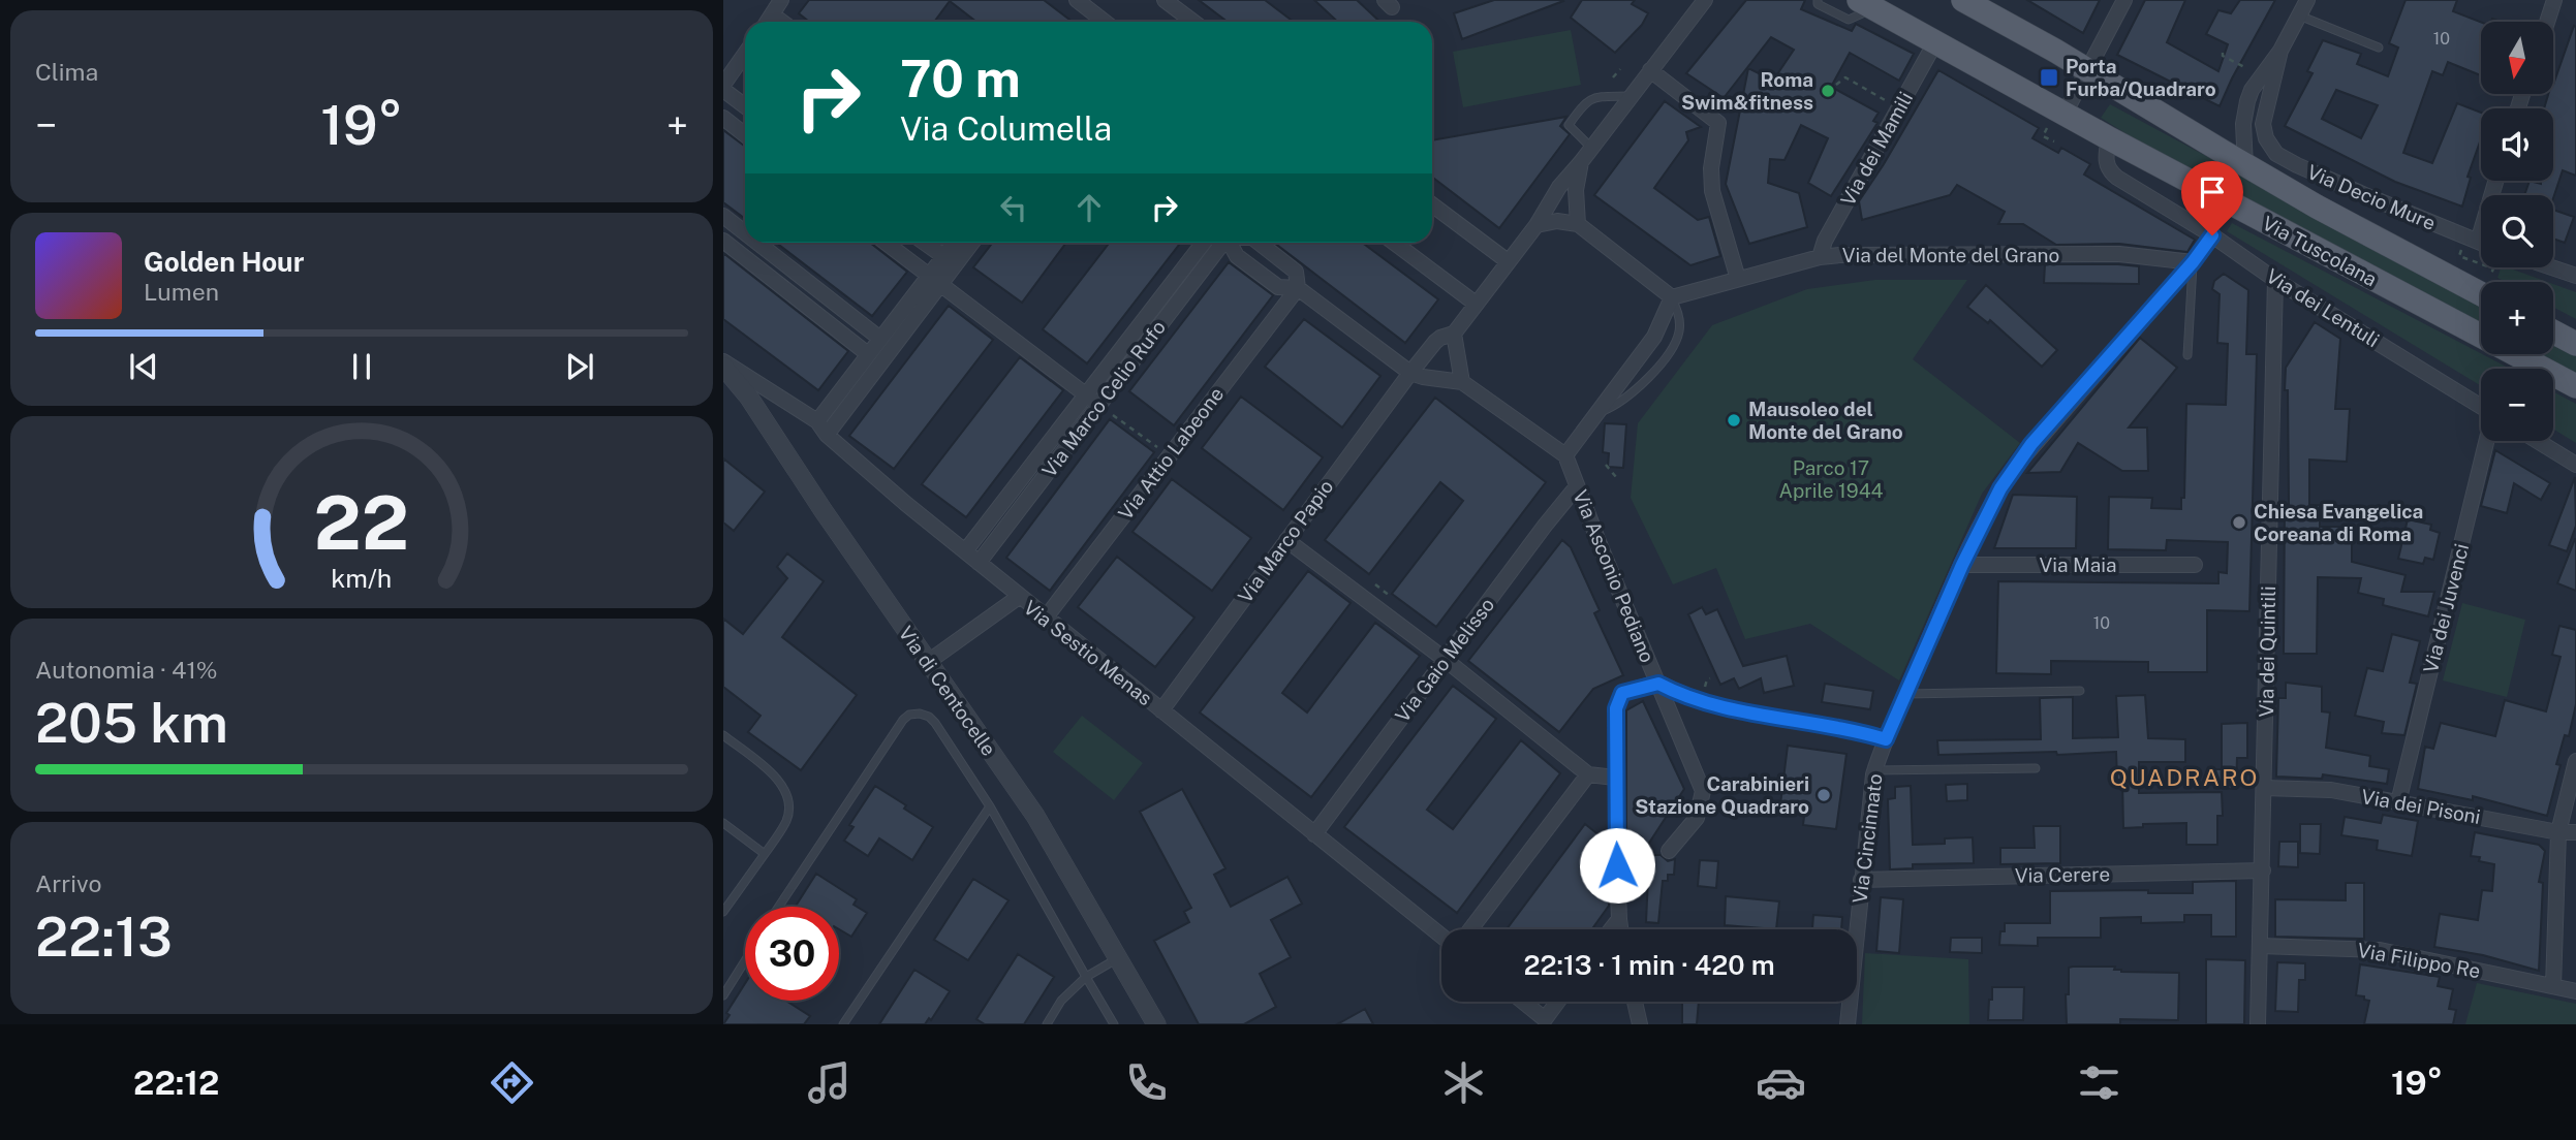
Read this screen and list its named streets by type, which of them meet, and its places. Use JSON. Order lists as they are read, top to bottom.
{
  "streets": {
    "main road": ["Via Tuscolana"],
    "street": [
      "Via dei Mamili",
      "Via Decio Mure",
      "Via del Monte del Grano",
      "Via dei Lentuli",
      "Via Marco Celio Rufo",
      "Via Attio Labeone",
      "Via Marco Papio",
      "Via Maia",
      "Via Asconio Pediano",
      "Via dei Juvenci",
      "Via dei Quintili",
      "Via Sestio Menas",
      "Via Gaio Melisso",
      "Via di Centocelle",
      "Via dei Pisoni",
      "Via Cincinnato",
      "Via Cerere",
      "Via Filippo Re"
    ]
  },
  "crossings": [
    ["Via dei Mamili", "Via Tuscolana"],
    ["Via dei Mamili", "Via del Monte del Grano"],
    ["Via Tuscolana", "Via dei Lentuli"],
    ["Via del Monte del Grano", "Via Cincinnato"],
    ["Via dei Lentuli", "Via dei Quintili"],
    ["Via dei Lentuli", "Via Cincinnato"],
    ["Via Marco Celio Rufo", "Via Sestio Menas"],
    ["Via Attio Labeone", "Via Sestio Menas"],
    ["Via Marco Papio", "Via Sestio Menas"],
    ["Via Maia", "Via Cincinnato"],
    ["Via Asconio Pediano", "Via Gaio Melisso"],
    ["Via dei Juvenci", "Via dei Pisoni"],
    ["Via dei Quintili", "Via dei Pisoni"],
    ["Via dei Quintili", "Via Cerere"],
    ["Via dei Quintili", "Via Filippo Re"],
    ["Via Sestio Menas", "Via Gaio Melisso"],
    ["Via Sestio Menas", "Via di Centocelle"],
    ["Via Cincinnato", "Via Cerere"]
  ],
  "districts": ["QUADRARO"],
  "parks": ["Parco 17 Aprile 1944"],
  "places": {
    "transit": ["Porta Furba/Quadraro"],
    "other": [
      "Roma Swim&fitness",
      "Mausoleo del Monte del Grano",
      "Chiesa Evangelica Coreana di Roma",
      "Carabinieri Stazione Quadraro"
    ]
  },
  "house_numbers": ["10", "10"],
  "north": "bottom",
  "page": {
    "tile": [
      "Clima",
      ["Autonomia · 41%", "205 km"],
      ["Arrivo", "22:13"]
    ],
    "map_buttons": ["+", "−"],
    "turn": ["70 m", "Via Columella"],
    "heat": ["−", "19°", "+"],
    "song": ["Golden Hour", "Lumen"],
    "limit": "30",
    "trip": "22:13 · 1 min · 420 m",
    "tabs": ["22:12", "19°"],
    "gauge": ["22", "km/h"]
  }
}
